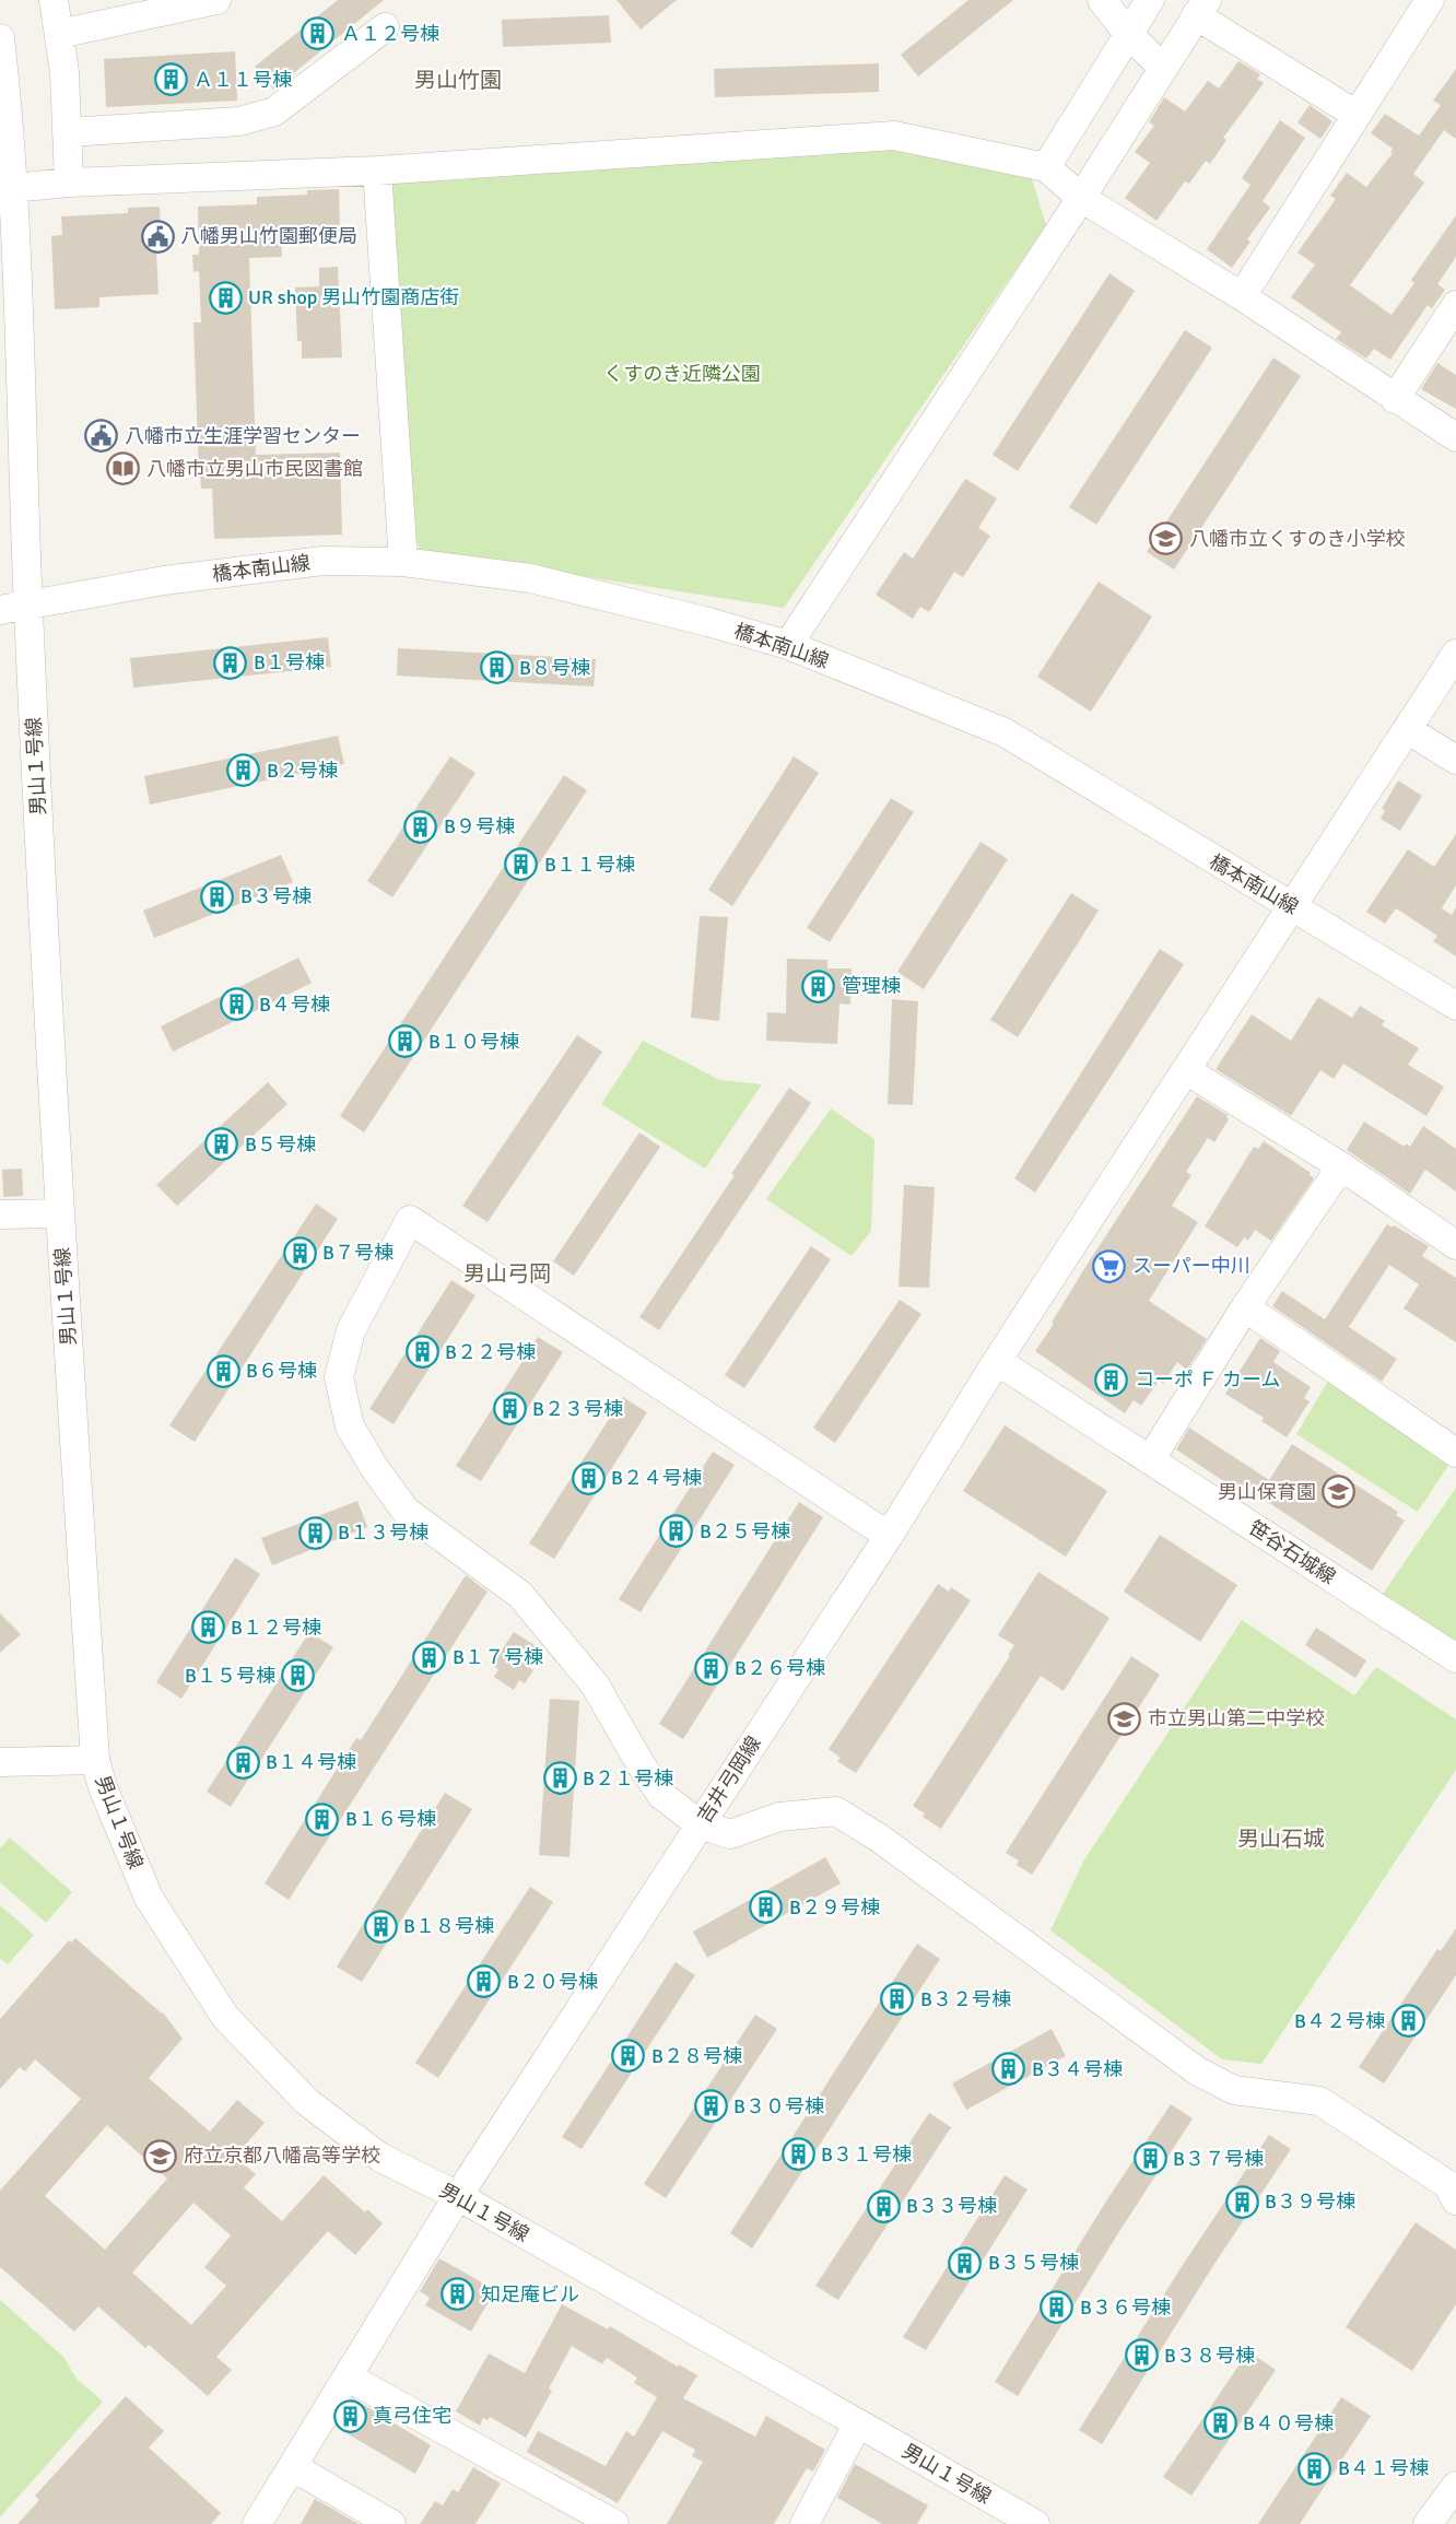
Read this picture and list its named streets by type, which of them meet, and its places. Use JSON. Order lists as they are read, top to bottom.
{
  "streets": {
    "street": [
      "橋本南山線",
      "男山１号線",
      "笹谷石城線",
      "吉井弓岡線"
    ]
  },
  "crossings": [
    ["橋本南山線", "男山１号線"],
    ["橋本南山線", "吉井弓岡線"],
    ["男山１号線", "吉井弓岡線"],
    ["笹谷石城線", "吉井弓岡線"]
  ],
  "districts": ["男山竹園", "男山弓岡", "男山石城"],
  "parks": ["くすのき近隣公園"],
  "places": {
    "building": [
      "Ａ１２号棟",
      "Ａ１１号棟",
      "UR shop 男山竹園商店街",
      "B１号棟",
      "B８号棟",
      "B２号棟",
      "B９号棟",
      "B１１号棟",
      "B３号棟",
      "管理棟",
      "B４号棟",
      "B１０号棟",
      "B５号棟",
      "B７号棟",
      "B２２号棟",
      "B６号棟",
      "コーポ Ｆ カーム",
      "B２３号棟",
      "B２４号棟",
      "B２５号棟",
      "B１３号棟",
      "B１２号棟",
      "B１７号棟",
      "B２６号棟",
      "B１５号棟",
      "B１４号棟",
      "B２１号棟",
      "B１６号棟",
      "B２９号棟",
      "B１８号棟",
      "B２０号棟",
      "B３２号棟",
      "B４２号棟",
      "B２８号棟",
      "B３４号棟",
      "B３０号棟",
      "B３１号棟",
      "B３７号棟",
      "B３９号棟",
      "B３３号棟",
      "B３５号棟",
      "知足庵ビル",
      "B３６号棟",
      "B３８号棟",
      "真弓住宅",
      "B４０号棟",
      "B４１号棟"
    ],
    "public building": ["八幡男山竹園郵便局", "八幡市立生涯学習センター"],
    "library": ["八幡市立男山市民図書館"],
    "school or university": [
      "八幡市立くすのき小学校",
      "男山保育園",
      "市立男山第二中学校",
      "府立京都八幡高等学校"
    ],
    "supermarket": ["スーパー中川"]
  }
}
